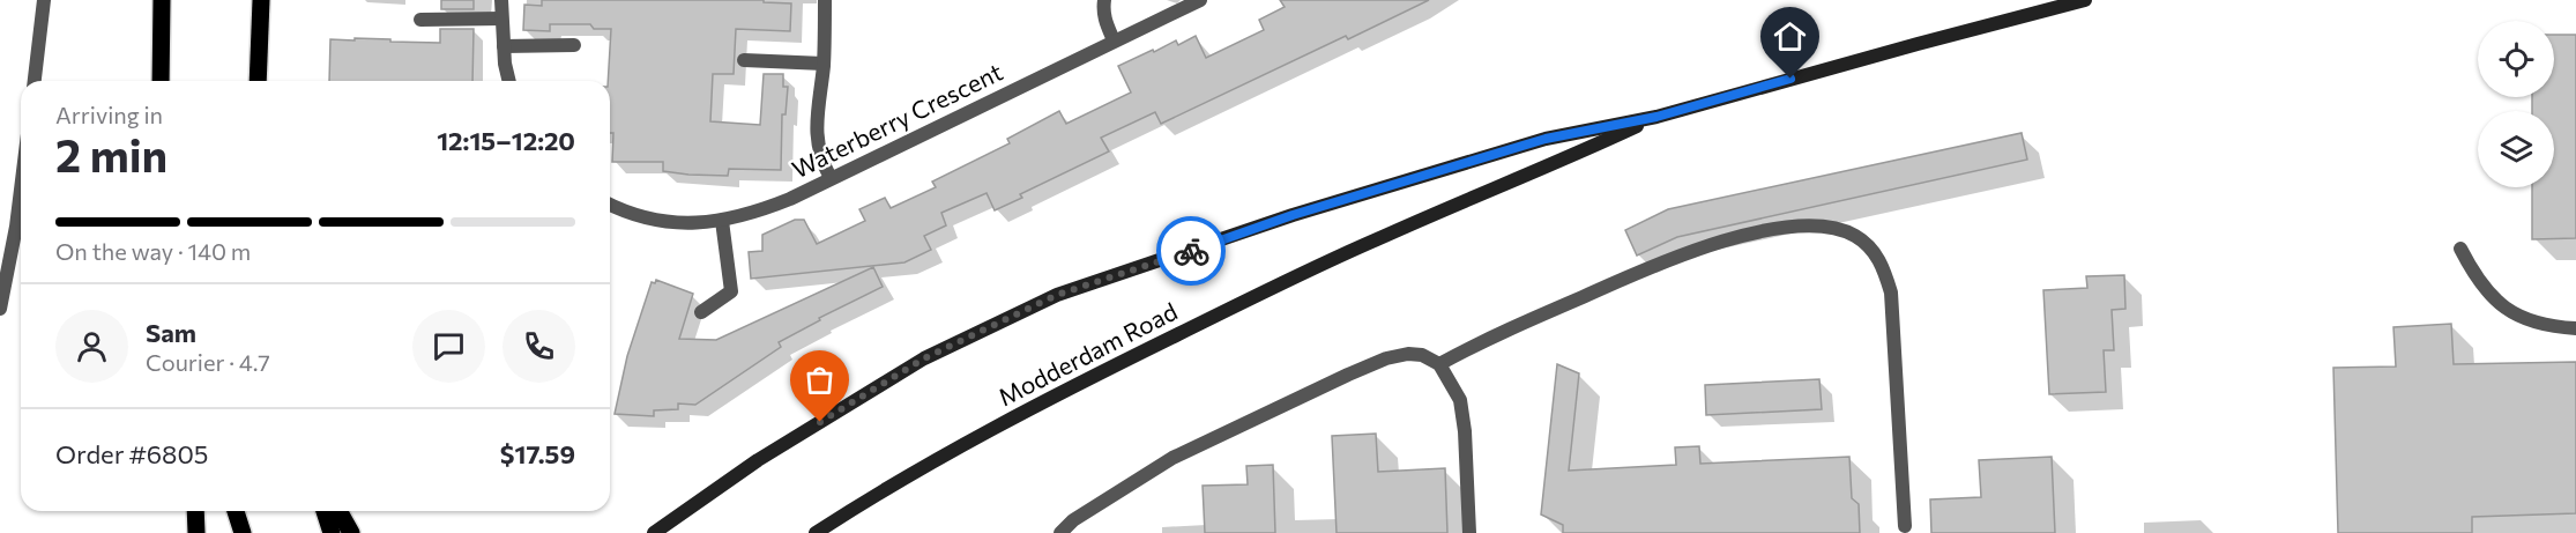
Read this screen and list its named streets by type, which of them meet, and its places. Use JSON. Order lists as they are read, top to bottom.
{
  "streets": {
    "street": ["Waterberry Crescent", "Modderdam Road"]
  },
  "page": {
    "heading": ["2 min", "Arriving in", "12:15–12:20"],
    "panel": [
      "Sam",
      "Courier · 4.7",
      "Order #6805",
      "$17.59"
    ],
    "bar": "On the way · 140 m"
  }
}
